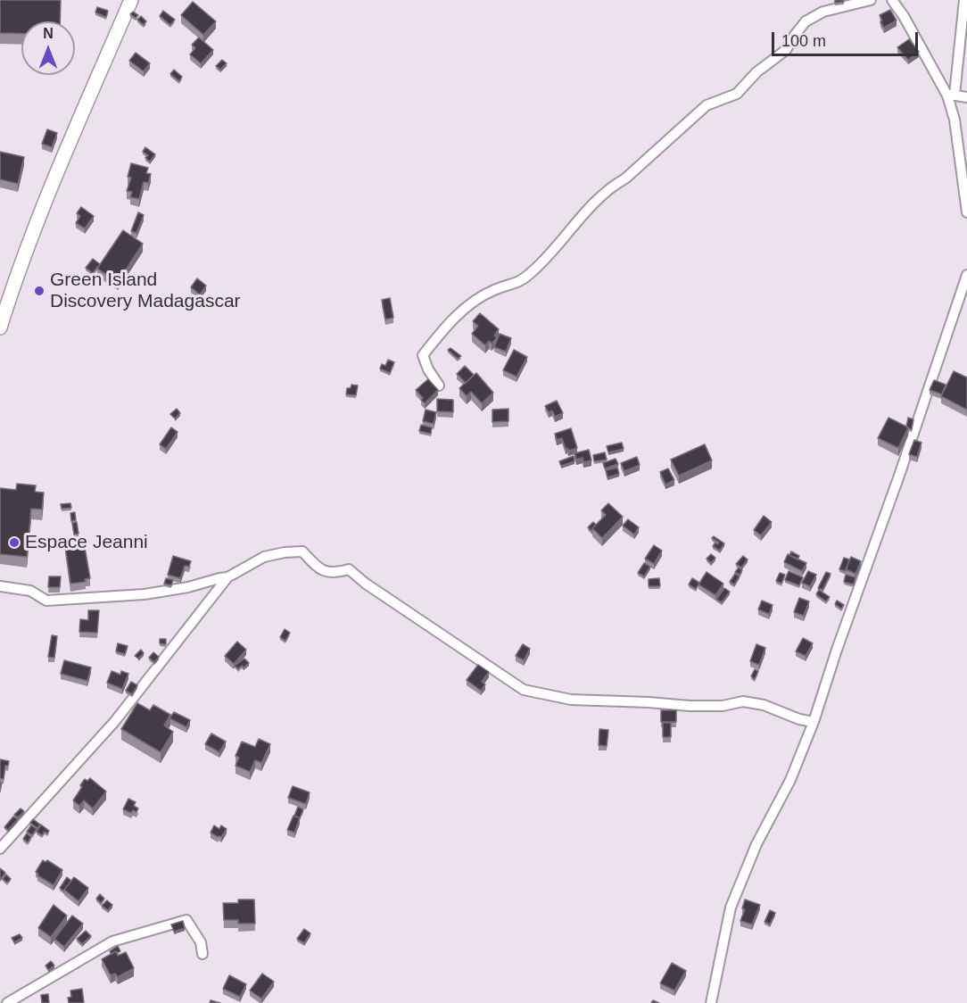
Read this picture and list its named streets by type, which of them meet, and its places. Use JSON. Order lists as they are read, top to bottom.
{
  "places": ["Green Island Discovery Madagascar", "Espace Jeanni"],
  "scale_bar": "100 m",
  "north": "top"
}
